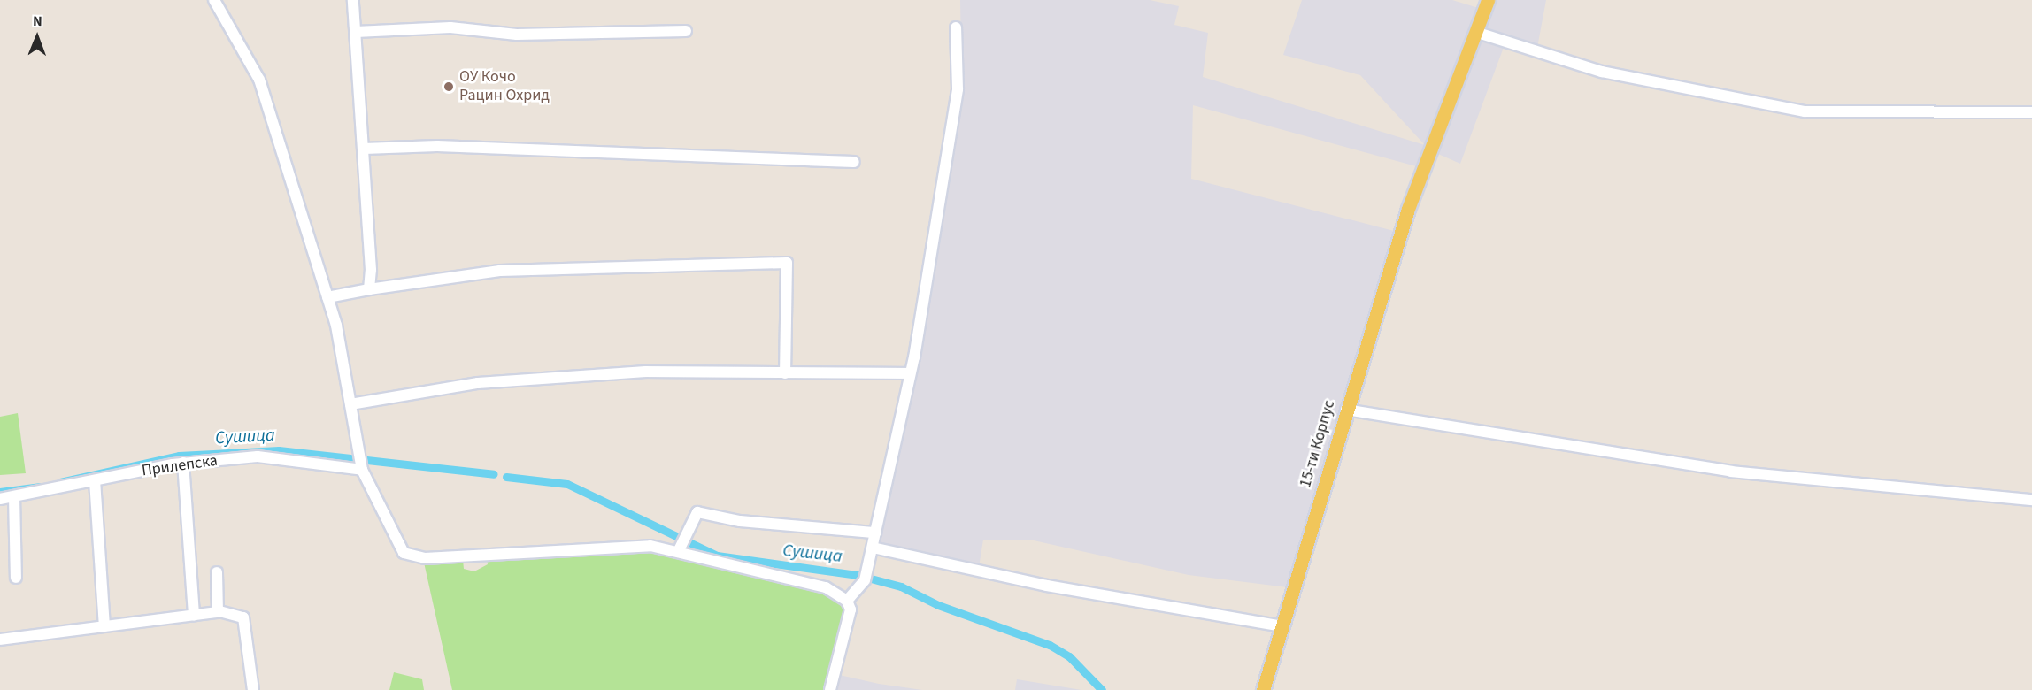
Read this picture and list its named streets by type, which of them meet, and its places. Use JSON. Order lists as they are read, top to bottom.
{
  "streets": {
    "main road": ["15-ти Корпус"],
    "street": ["Прилепска"]
  },
  "water": ["Сушица"],
  "places": ["ОУ Кочо Рацин Охрид"],
  "north": "top"
}
